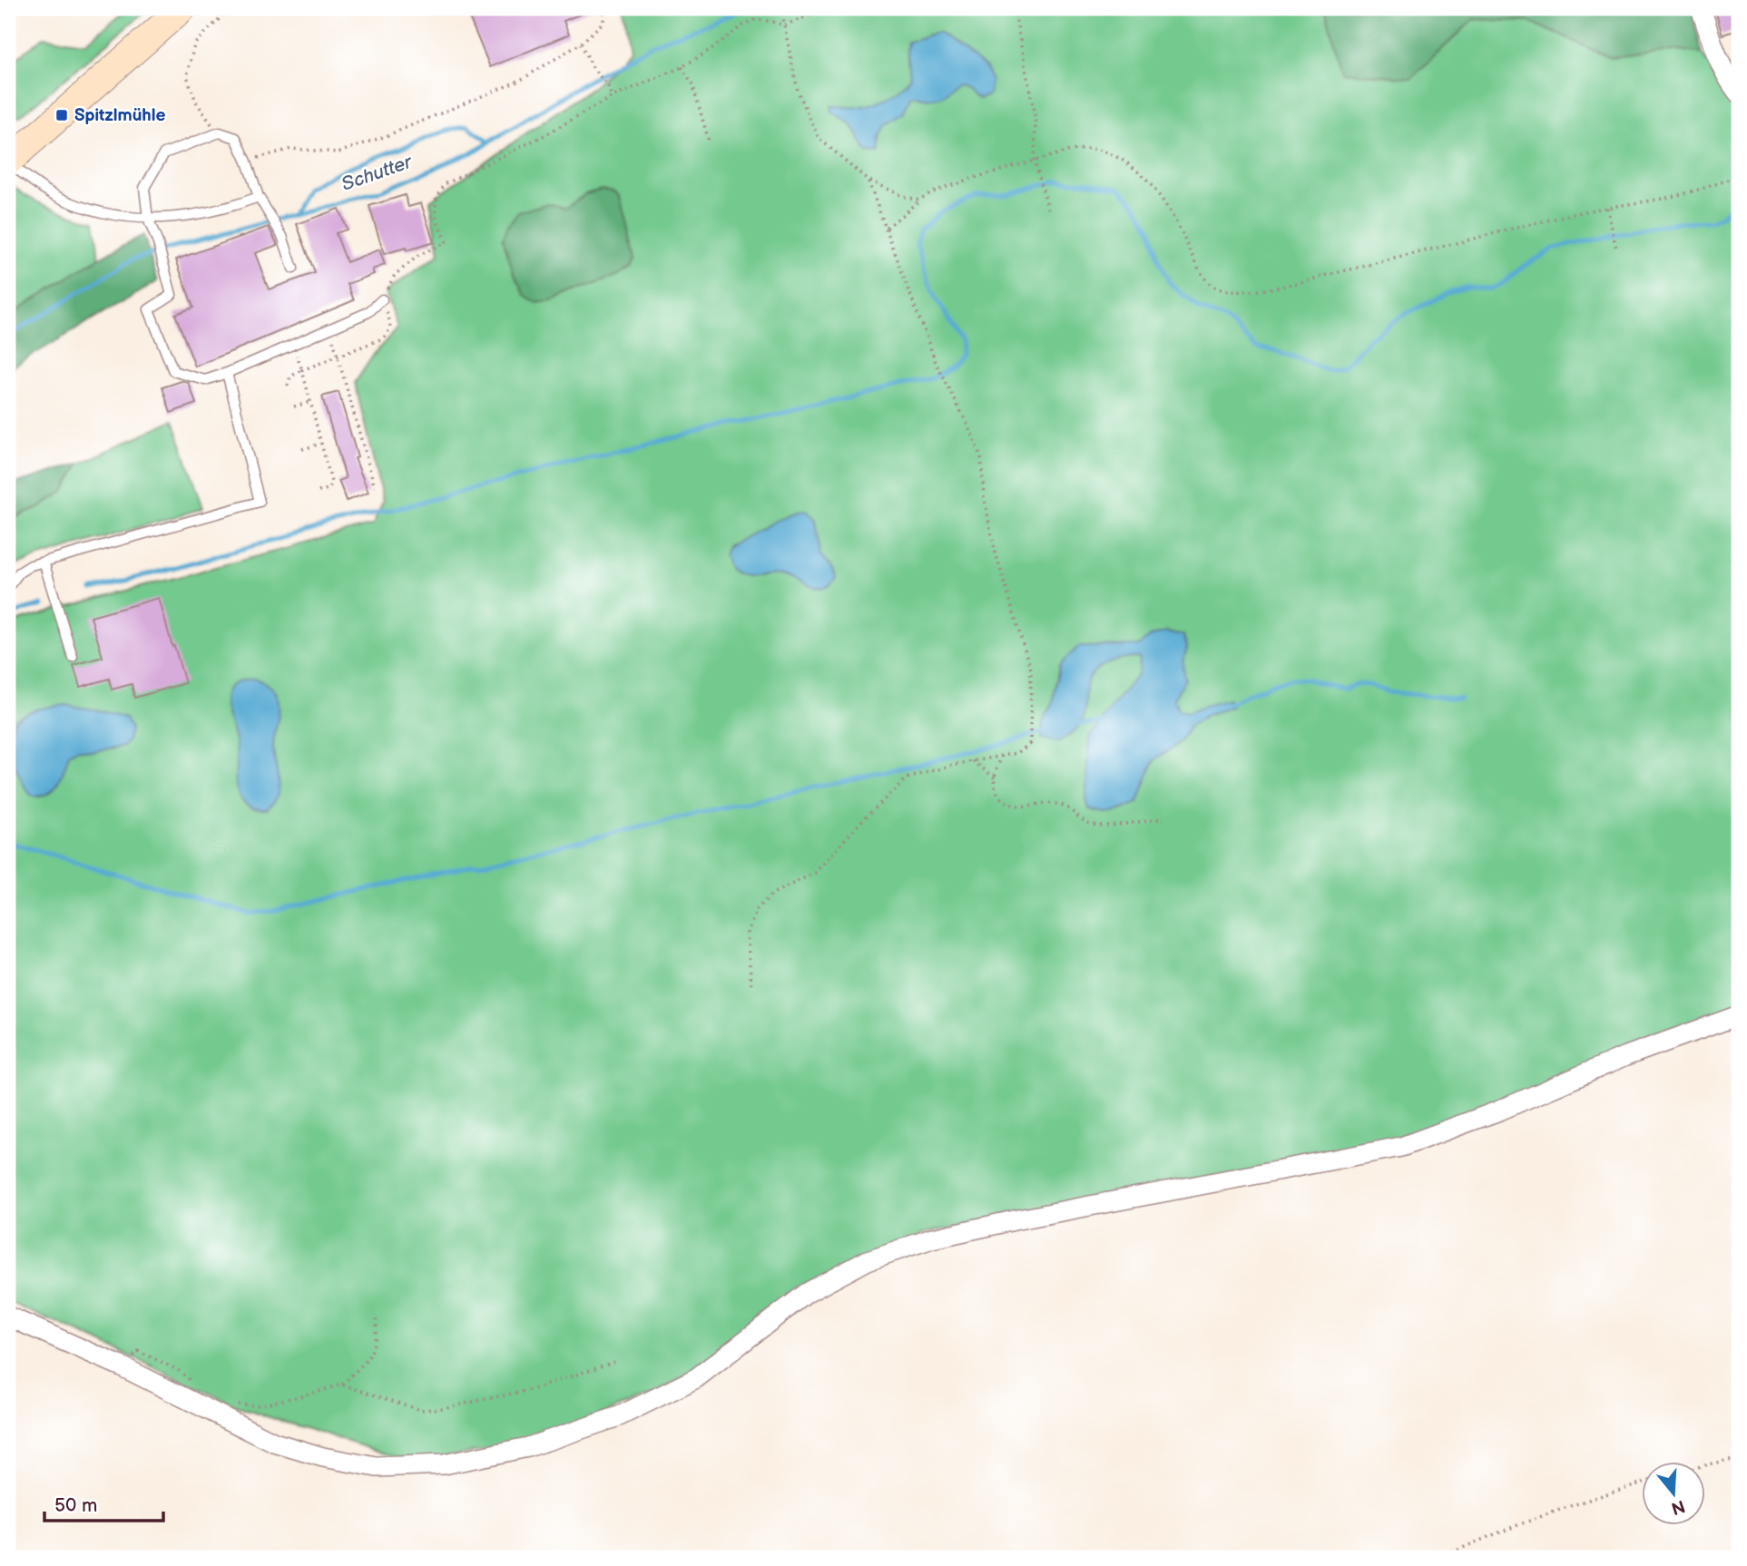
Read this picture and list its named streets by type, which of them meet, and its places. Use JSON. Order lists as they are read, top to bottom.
{
  "water": ["Schutter"],
  "places": {
    "transit": ["Spitzlmühle"]
  },
  "scale_bar": "50 m",
  "north": "bottom"
}
